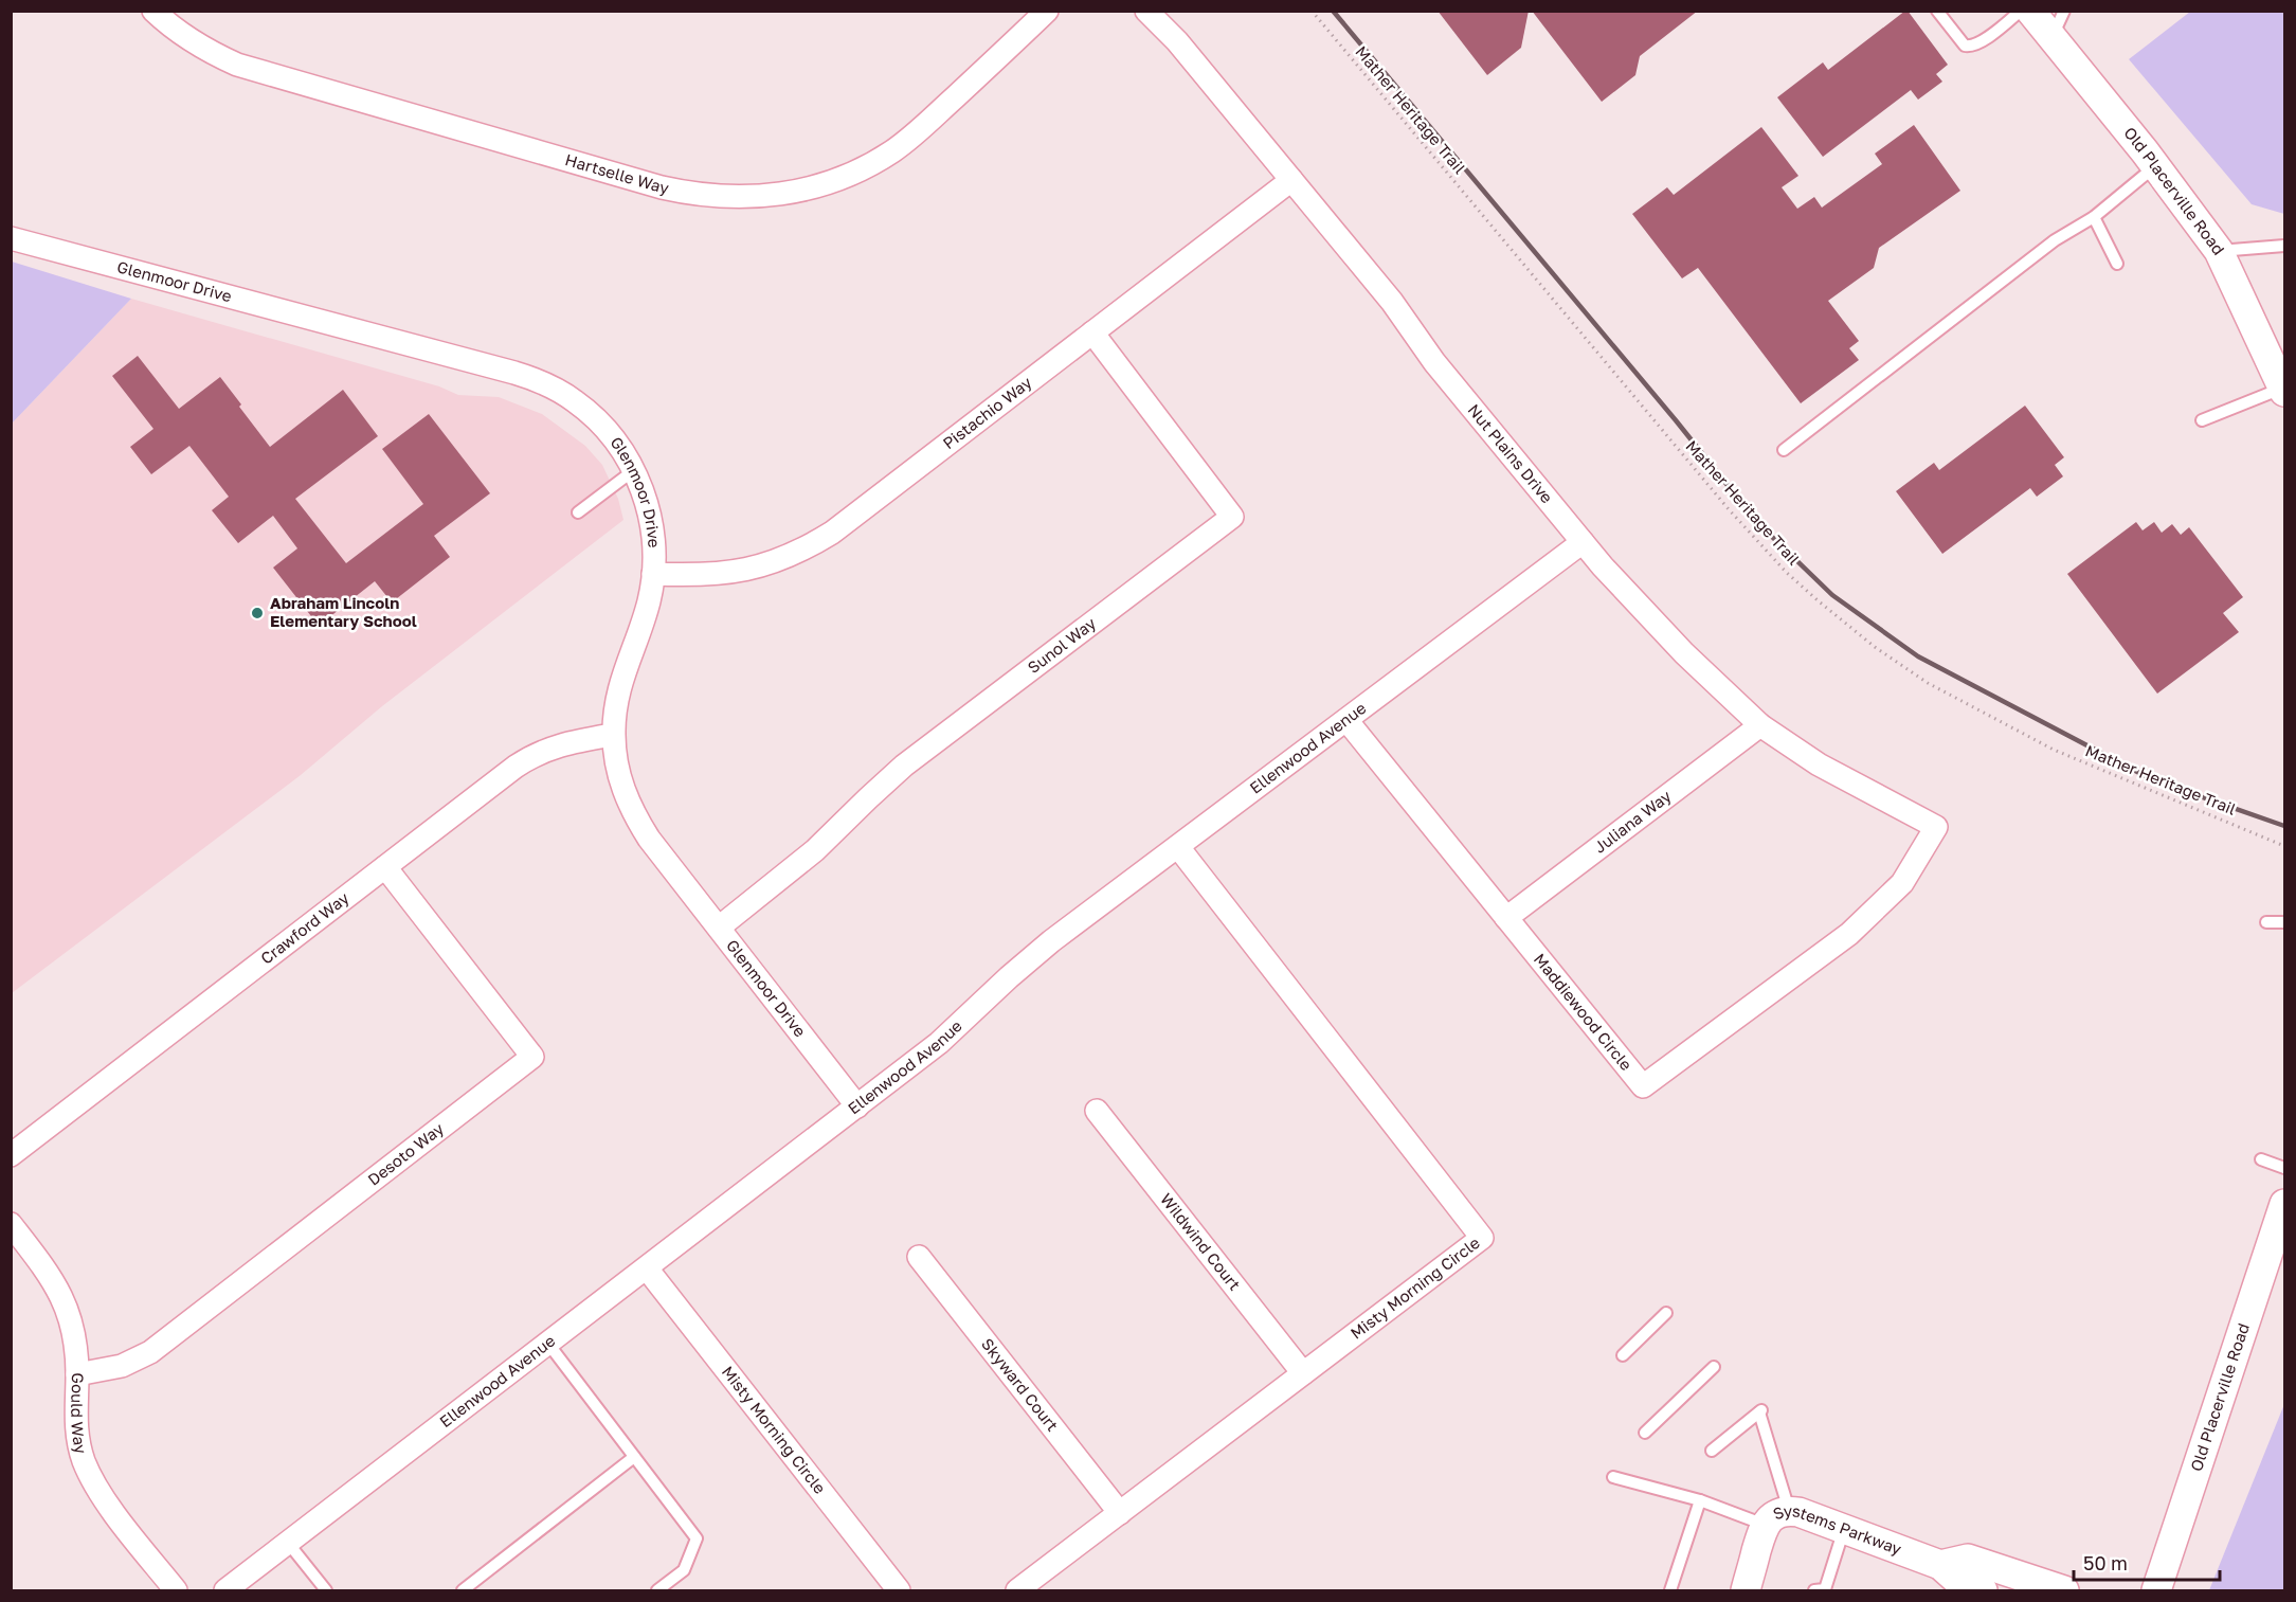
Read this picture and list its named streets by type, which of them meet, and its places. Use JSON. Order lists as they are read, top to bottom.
{
  "streets": {
    "street": [
      "Hartselle Way",
      "Old Placerville Road",
      "Glenmoor Drive",
      "Pistachio Way",
      "Nut Plains Drive",
      "Sunol Way",
      "Ellenwood Avenue",
      "Juliana Way",
      "Crawford Way",
      "Maddiewood Circle",
      "Desoto Way",
      "Wildwind Court",
      "Misty Morning Circle",
      "Skyward Court",
      "Gould Way",
      "Systems Parkway"
    ],
    "path": ["Mather Heritage Trail"]
  },
  "crossings": [
    ["Glenmoor Drive", "Pistachio Way"],
    ["Glenmoor Drive", "Sunol Way"],
    ["Glenmoor Drive", "Ellenwood Avenue"],
    ["Glenmoor Drive", "Crawford Way"],
    ["Pistachio Way", "Nut Plains Drive"],
    ["Pistachio Way", "Sunol Way"],
    ["Nut Plains Drive", "Ellenwood Avenue"],
    ["Nut Plains Drive", "Juliana Way"],
    ["Nut Plains Drive", "Maddiewood Circle"],
    ["Ellenwood Avenue", "Maddiewood Circle"],
    ["Ellenwood Avenue", "Misty Morning Circle"],
    ["Juliana Way", "Maddiewood Circle"],
    ["Crawford Way", "Desoto Way"],
    ["Desoto Way", "Gould Way"],
    ["Wildwind Court", "Misty Morning Circle"],
    ["Misty Morning Circle", "Skyward Court"]
  ],
  "places": ["Abraham Lincoln Elementary School"],
  "scale_bar": "50 m"
}
